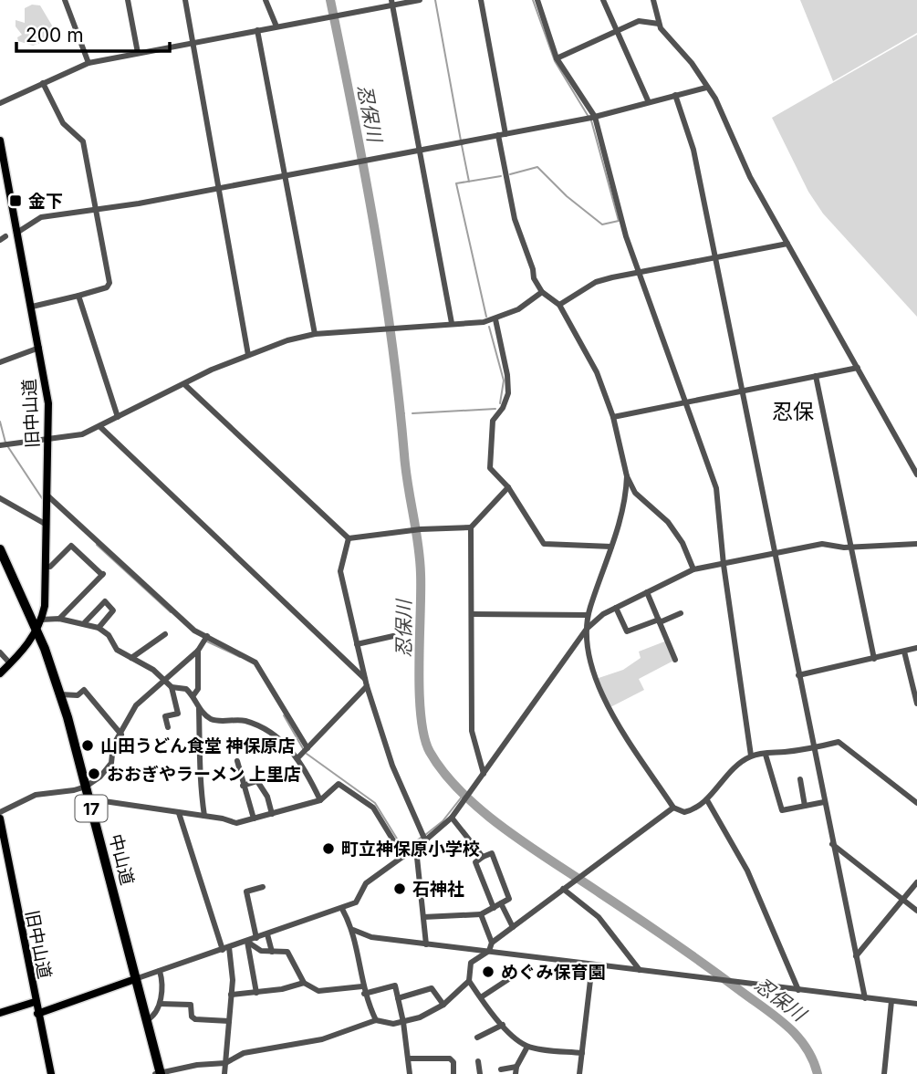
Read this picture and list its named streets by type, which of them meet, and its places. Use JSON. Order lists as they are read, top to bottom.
{
  "streets": {
    "highway": ["17", "中山道"],
    "main road": ["旧中山道"]
  },
  "crossings": [
    ["旧中山道", "中山道"]
  ],
  "districts": ["忍保"],
  "water": ["忍保川"],
  "places": {
    "transit": ["金下"],
    "other": [
      "山田うどん食堂 神保原店",
      "おおぎやラーメン 上里店",
      "町立神保原小学校",
      "石神社",
      "めぐみ保育園"
    ]
  },
  "scale_bar": "200 m"
}
